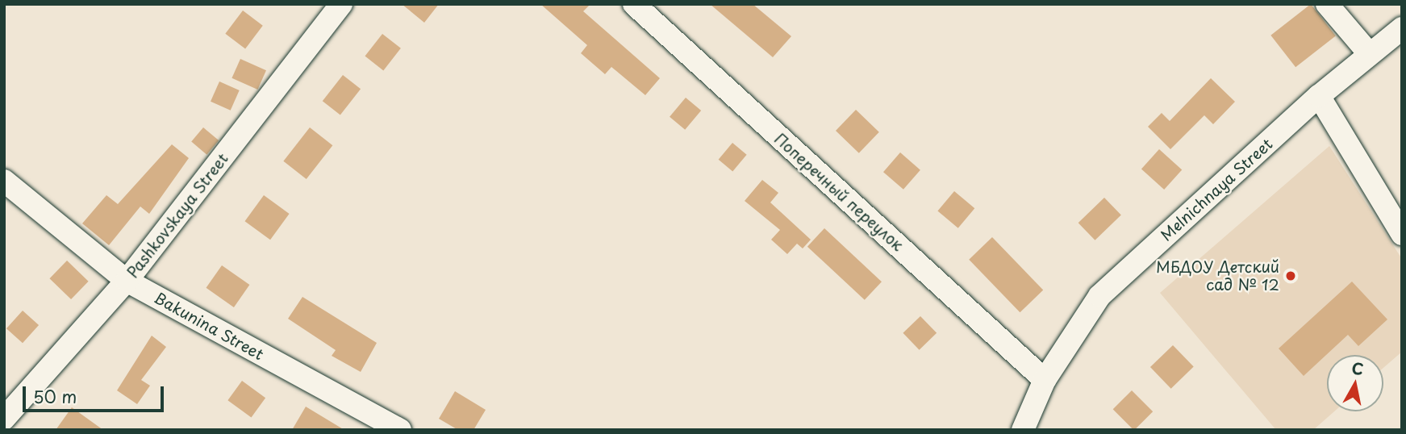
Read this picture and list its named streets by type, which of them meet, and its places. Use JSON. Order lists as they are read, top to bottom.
{
  "streets": {
    "street": [
      "Melnichnaya Street",
      "Поперечный переулок",
      "Pashkovskaya Street",
      "Bakunina Street"
    ]
  },
  "crossings": [
    ["Melnichnaya Street", "Поперечный переулок"],
    ["Pashkovskaya Street", "Bakunina Street"]
  ],
  "places": ["МБДОУ Детский сад № 12"],
  "scale_bar": "50 m",
  "north": "top"
}
